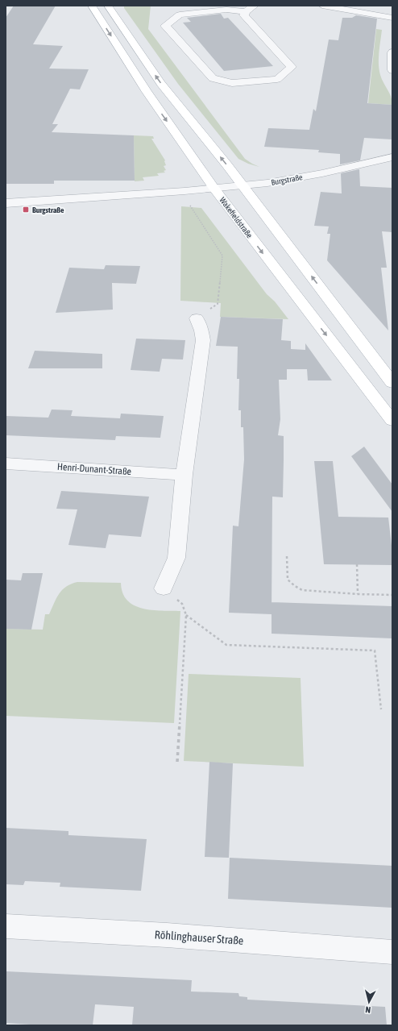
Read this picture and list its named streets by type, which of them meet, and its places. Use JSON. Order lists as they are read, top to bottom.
{
  "streets": {
    "main road": ["Wakefieldstraße"],
    "street": ["Burgstraße", "Henri-Dunant-Straße", "Röhlinghauser Straße"]
  },
  "crossings": [
    ["Burgstraße", "Wakefieldstraße"]
  ],
  "places": {
    "transit": ["Burgstraße"]
  },
  "north": "bottom"
}
